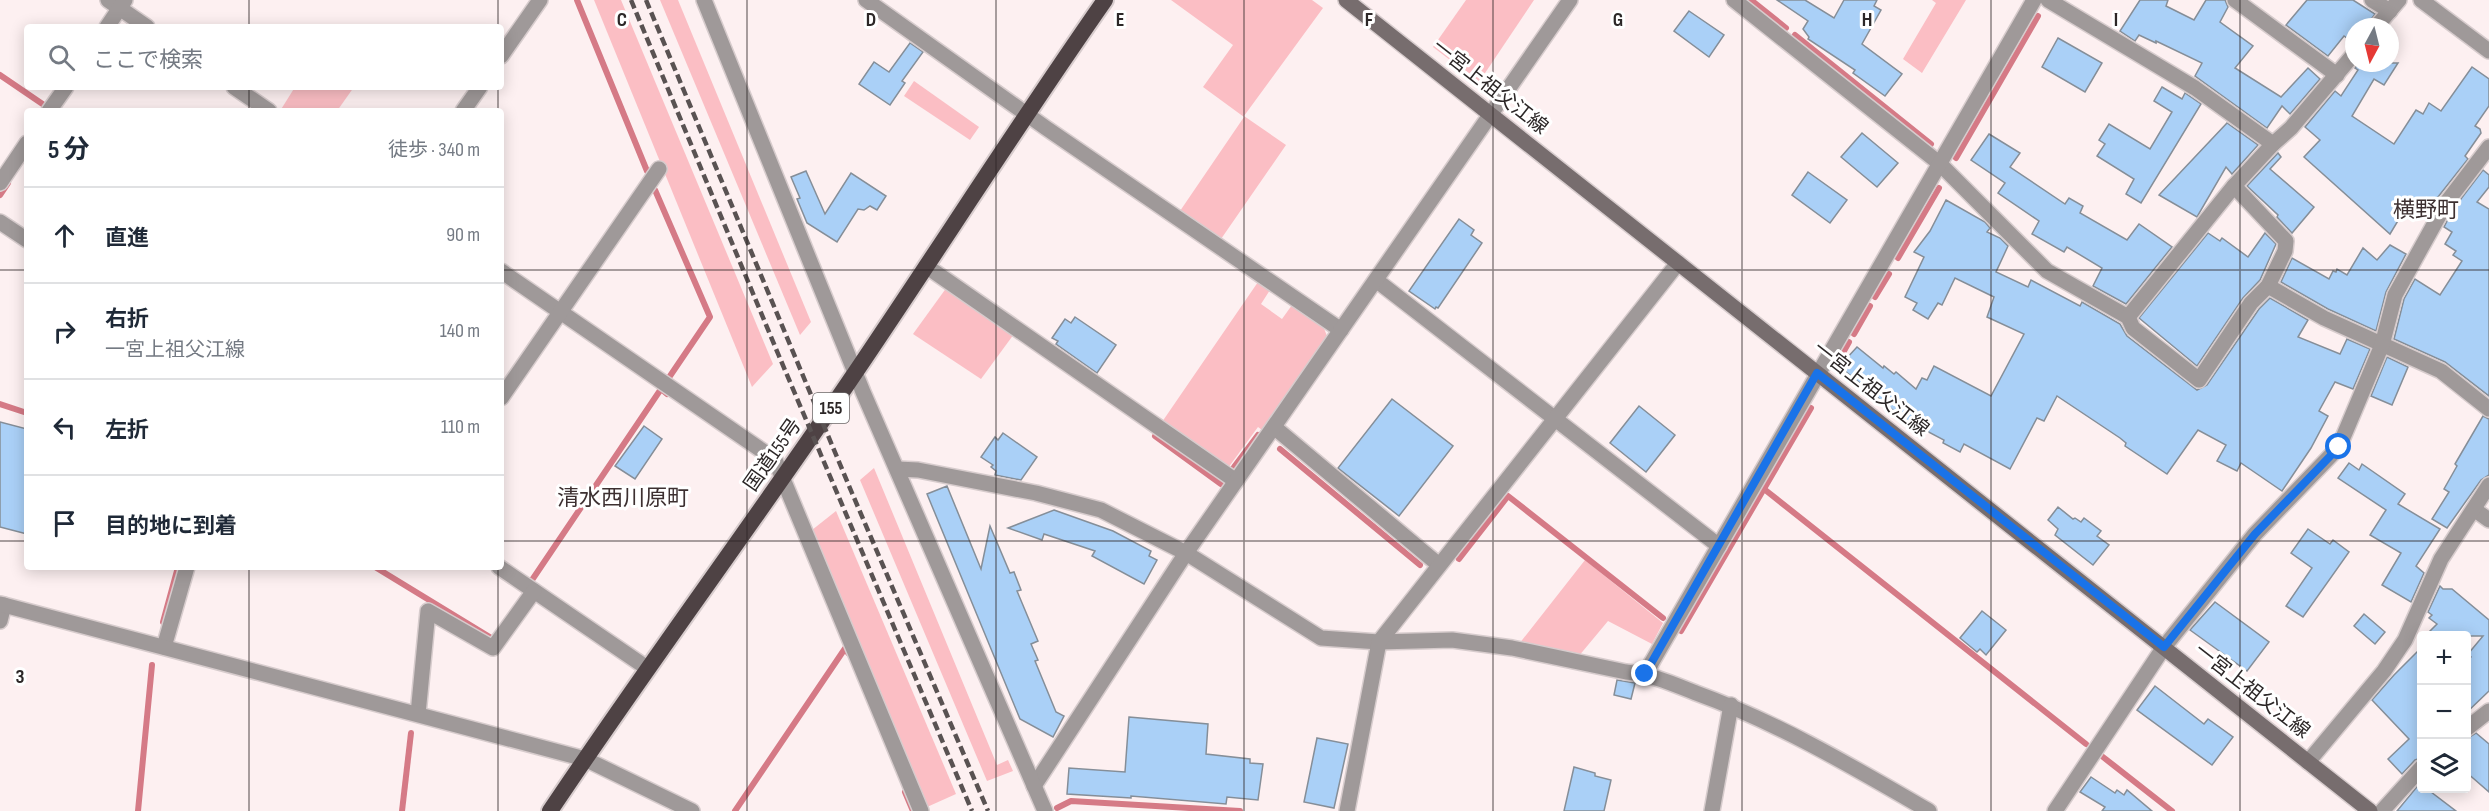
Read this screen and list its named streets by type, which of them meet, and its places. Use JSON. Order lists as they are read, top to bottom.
{
  "streets": {
    "highway": ["155", "国道155号"],
    "main road": ["一宮上祖父江線"]
  },
  "districts": ["横野町", "清水西川原町"],
  "north": "bottom",
  "page": {
    "search": "ここで検索",
    "heading": ["5 分", "徒歩 · 340 m"],
    "list": [
      ["直進", "90 m"],
      ["右折", "一宮上祖父江線", "140 m"],
      ["左折", "110 m"],
      "目的地に到着"
    ],
    "map_buttons": ["+", "−"]
  },
  "grid": {
    "columns": [
      "C",
      "D",
      "E",
      "F",
      "G",
      "H",
      "I"
    ],
    "rows": ["3"]
  }
}
